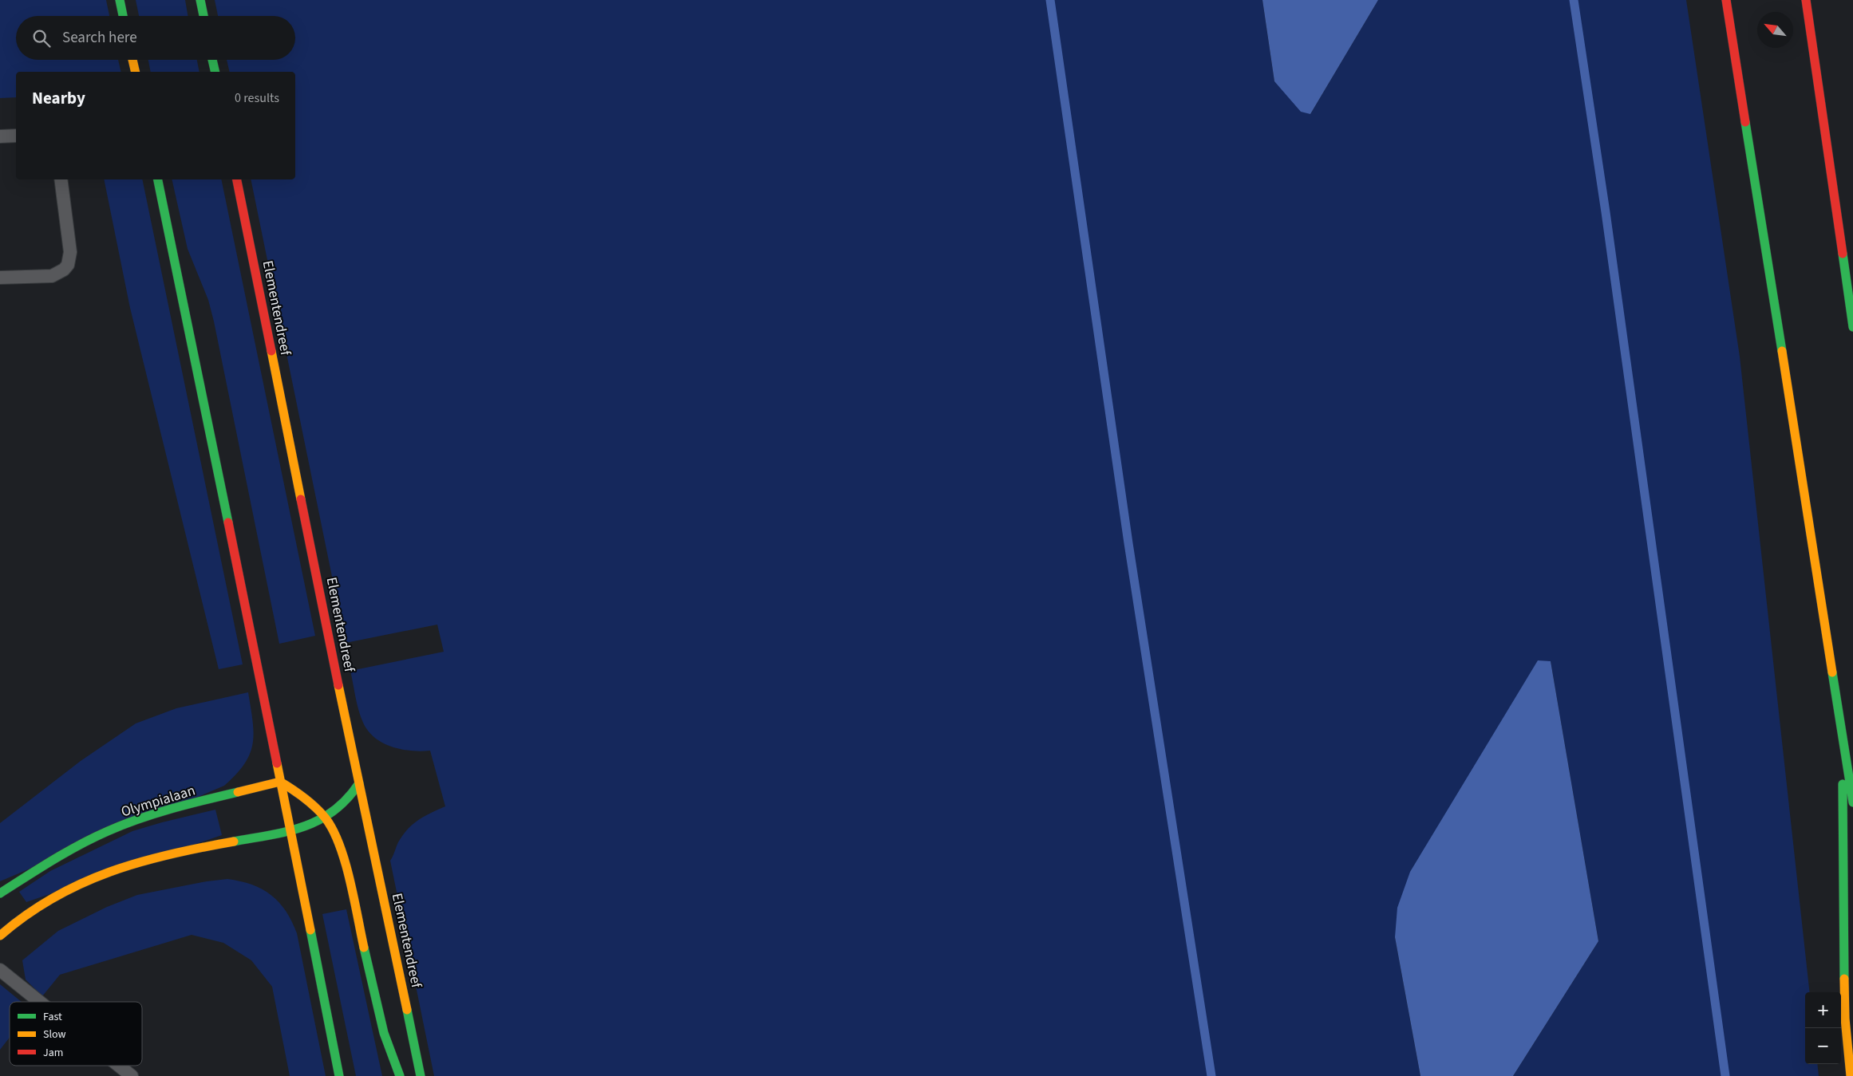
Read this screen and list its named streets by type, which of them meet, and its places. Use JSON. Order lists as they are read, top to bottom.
{
  "streets": {
    "main road": ["Elementendreef", "Olympialaan"]
  },
  "legend": ["Fast", "Slow", "Jam"],
  "north": "top left",
  "page": {
    "search": "Search here",
    "heading": ["Nearby", "0 results"],
    "map_buttons": ["+", "−"]
  }
}
